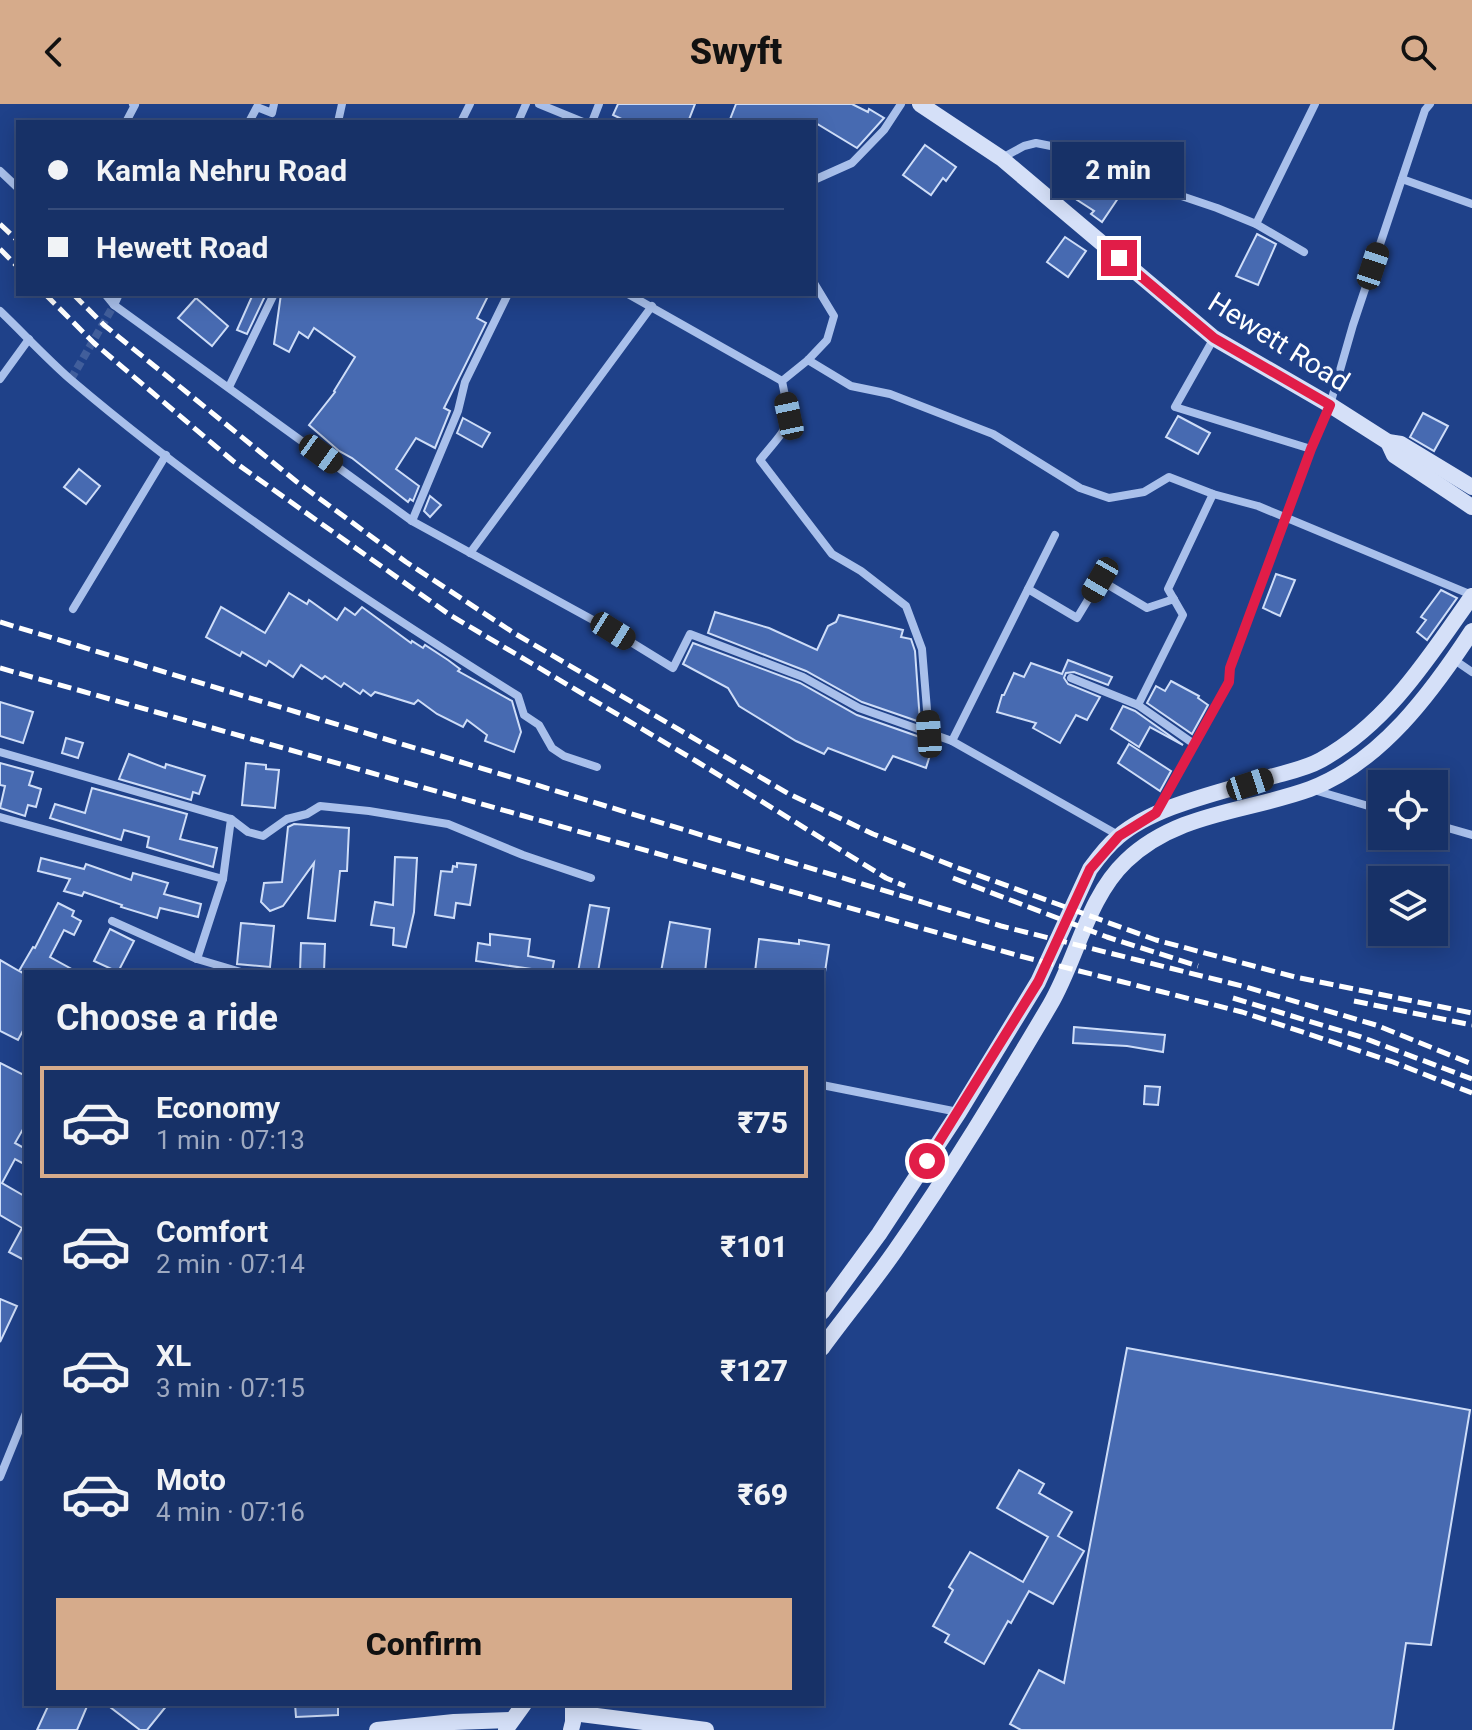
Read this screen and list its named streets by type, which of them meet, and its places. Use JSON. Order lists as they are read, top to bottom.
{
  "streets": {
    "main road": ["Hewett Road"]
  },
  "page": {
    "header": "Swyft",
    "banner": ["Kamla Nehru Road", "Hewett Road"],
    "bubble": "2 min",
    "heading": "Choose a ride",
    "list": [
      {
        "name": "Economy",
        "note": "1 min · 07:13",
        "value": "₹75"
      },
      {
        "name": "Comfort",
        "note": "2 min · 07:14",
        "value": "₹101"
      },
      {
        "name": "XL",
        "note": "3 min · 07:15",
        "value": "₹127"
      },
      {
        "name": "Moto",
        "note": "4 min · 07:16",
        "value": "₹69"
      }
    ],
    "buttons": "Confirm"
  }
}
